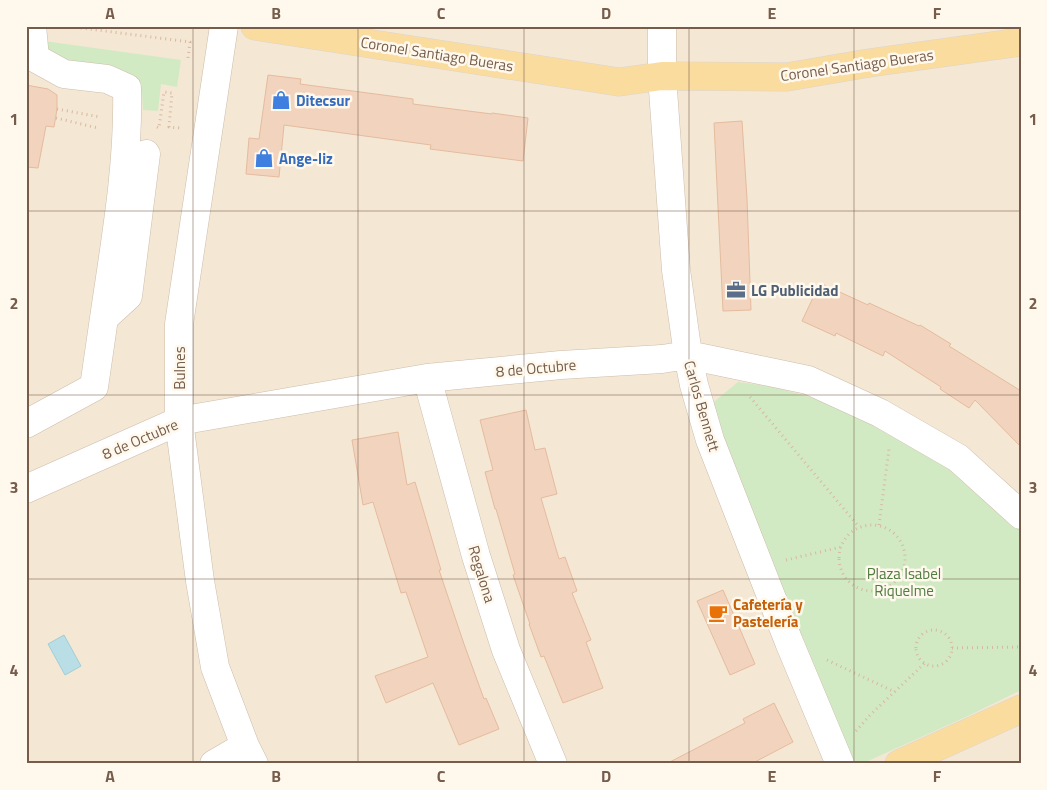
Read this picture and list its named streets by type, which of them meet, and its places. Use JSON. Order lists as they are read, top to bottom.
{
  "streets": {
    "main road": ["Coronel Santiago Bueras"],
    "street": [
      "Bulnes",
      "8 de Octubre",
      "Carlos Bennett",
      "Regalona"
    ]
  },
  "crossings": [
    ["Coronel Santiago Bueras", "Carlos Bennett"],
    ["Bulnes", "8 de Octubre"],
    ["8 de Octubre", "Carlos Bennett"],
    ["8 de Octubre", "Regalona"]
  ],
  "parks": ["Plaza Isabel Riquelme"],
  "places": {
    "shop": ["Ditecsur", "Ange-liz"],
    "office": ["LG Publicidad"],
    "cafe": ["Cafetería y Pastelería"]
  },
  "grid": {
    "columns": [
      "A",
      "B",
      "C",
      "D",
      "E",
      "F"
    ],
    "rows": [
      "1",
      "2",
      "3",
      "4"
    ]
  }
}
